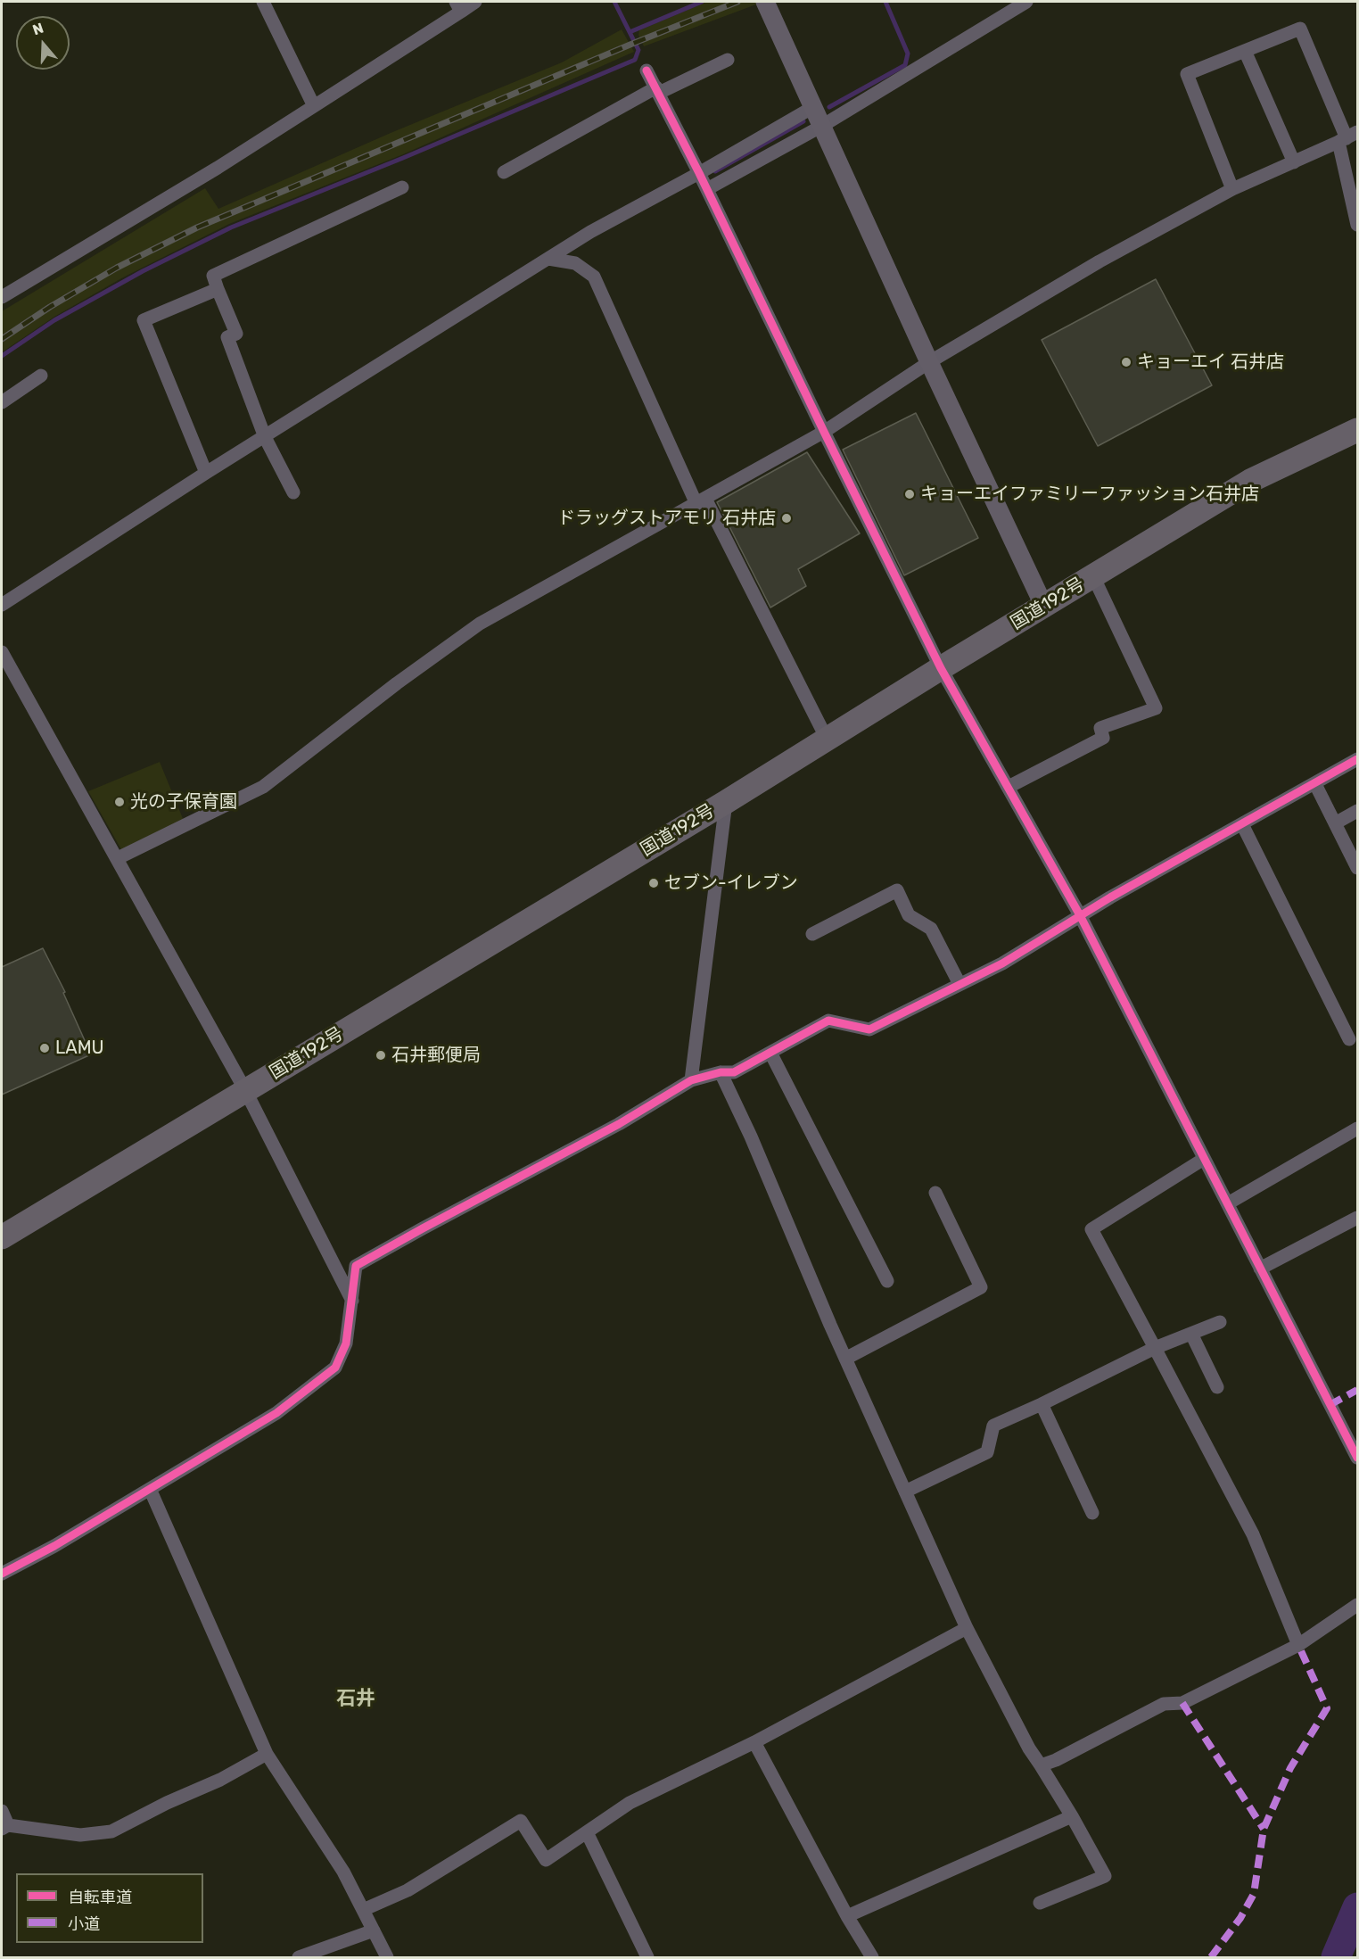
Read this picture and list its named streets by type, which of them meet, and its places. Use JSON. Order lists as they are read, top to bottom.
{
  "streets": {
    "highway": ["国道192号"]
  },
  "districts": ["石井"],
  "places": [
    "キョーエイ 石井店",
    "キョーエイファミリーファッション石井店",
    "ドラッグストアモリ 石井店",
    "光の子保育園",
    "セブン-イレブン",
    "LAMU",
    "石井郵便局"
  ],
  "legend": ["自転車道", "小道"],
  "north": "top"
}
